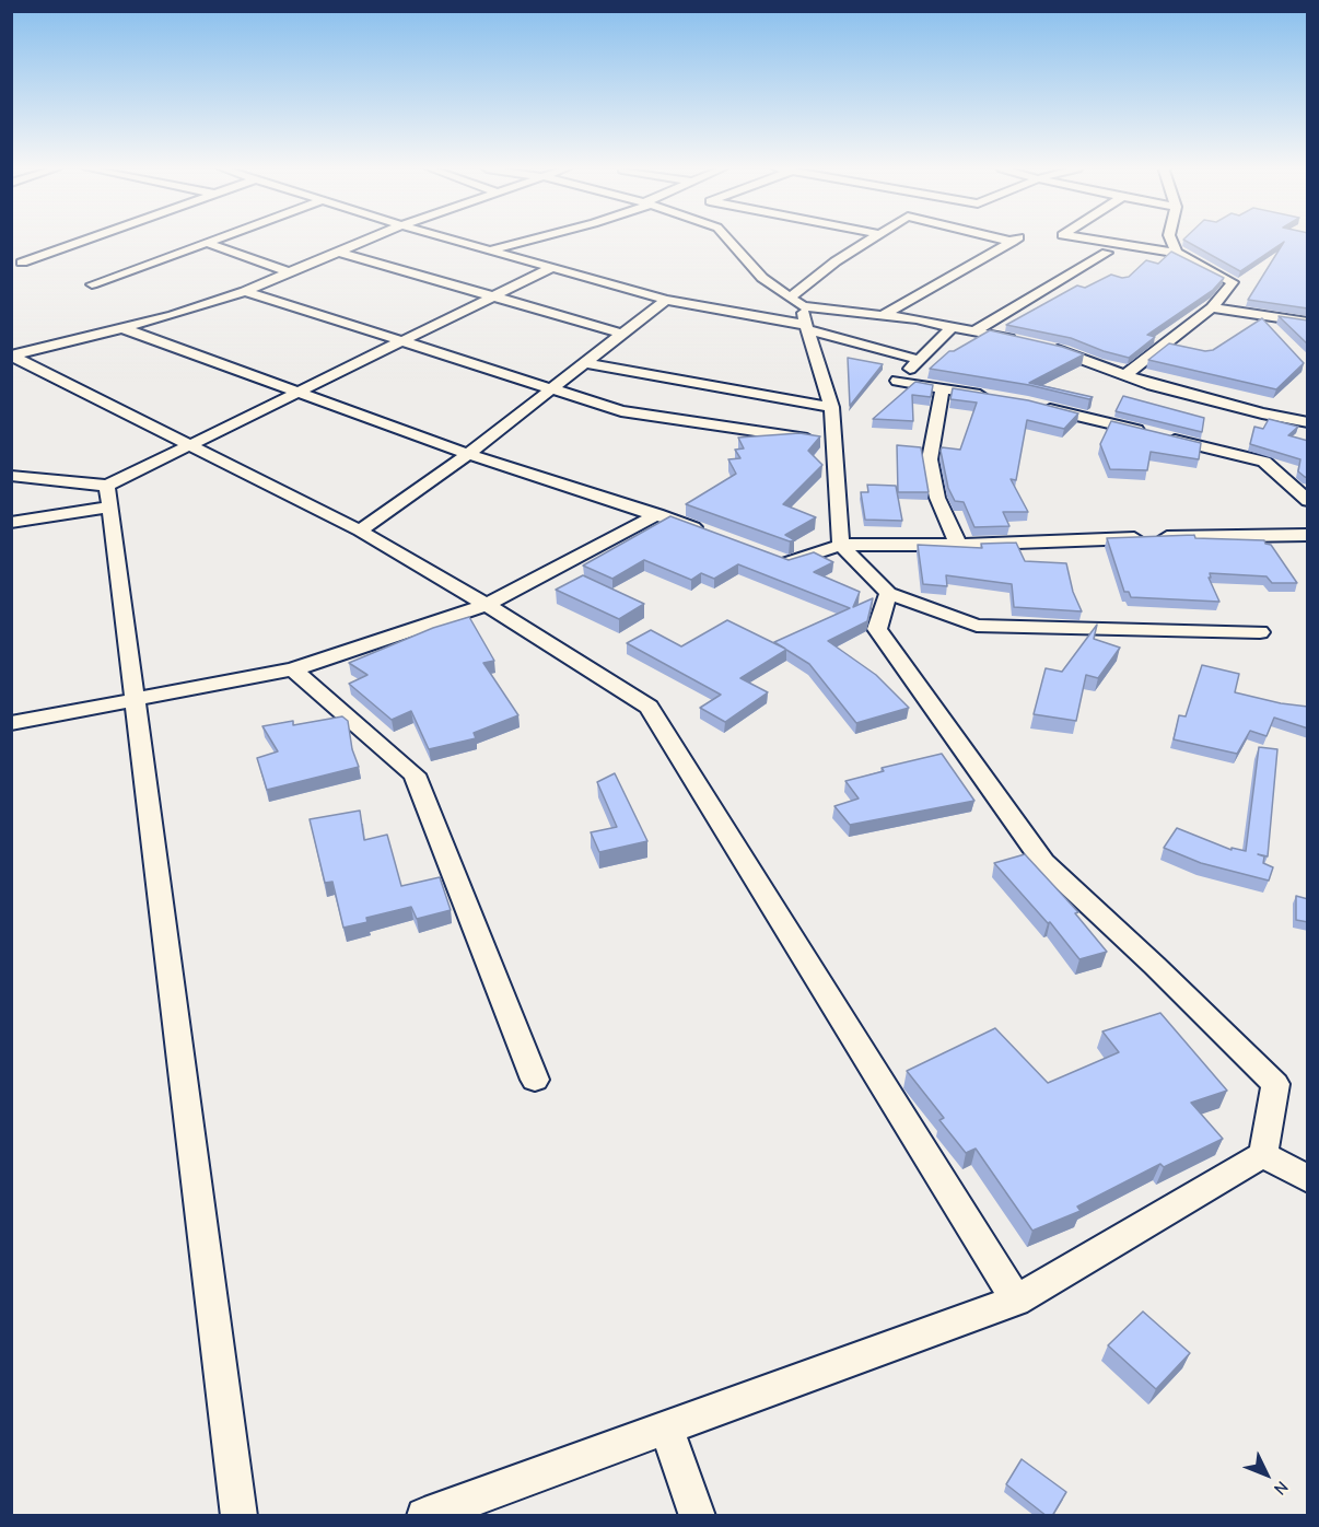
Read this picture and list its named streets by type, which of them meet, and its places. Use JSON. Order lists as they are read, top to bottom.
{
  "north": "bottom right"
}
